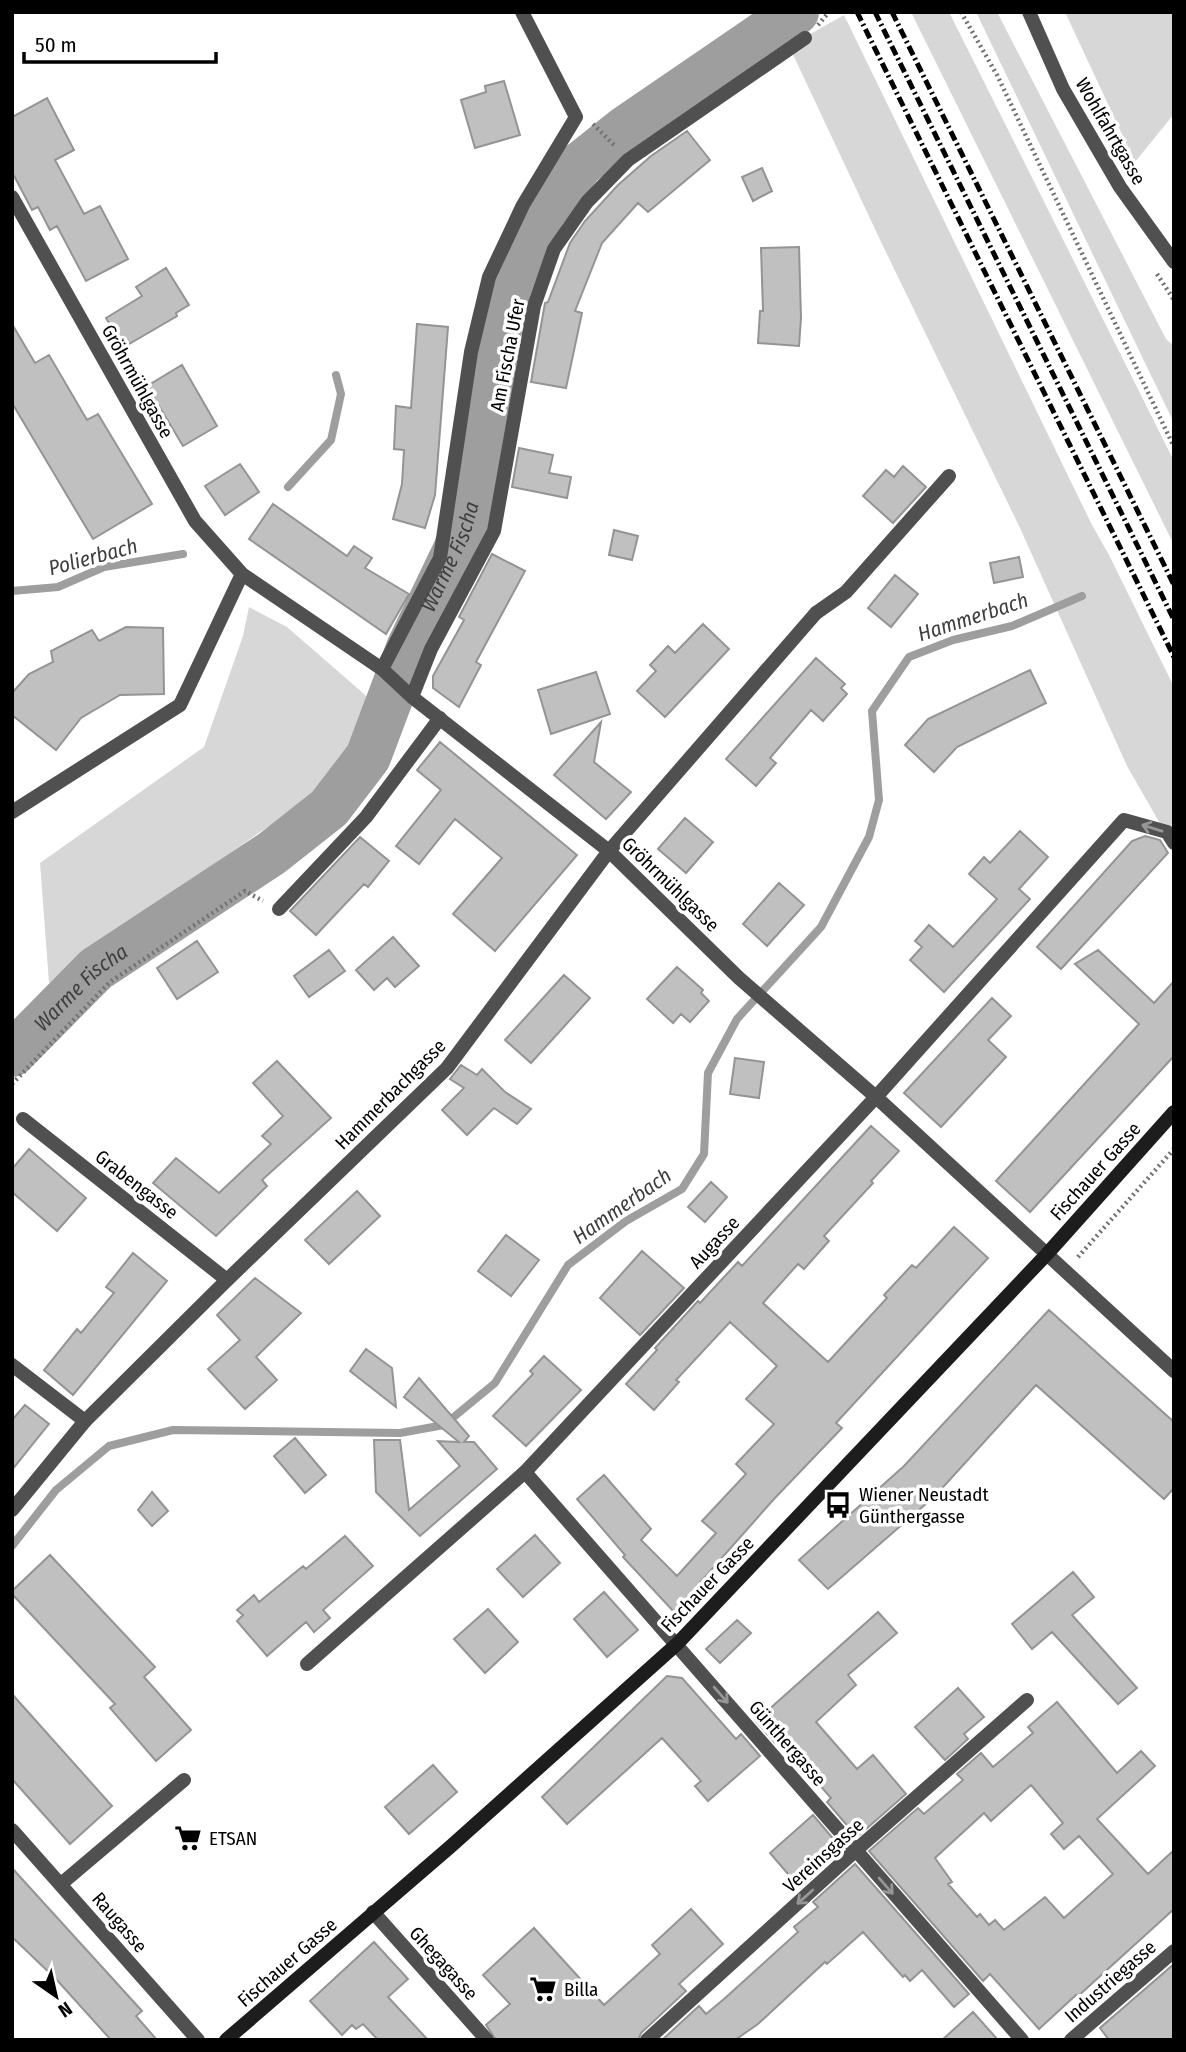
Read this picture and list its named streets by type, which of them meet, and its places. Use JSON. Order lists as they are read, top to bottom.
{
  "streets": {
    "main road": ["Fischauer Gasse"],
    "street": [
      "Wohlfahrtgasse",
      "Am Fischa Ufer",
      "Gröhrmühlgasse",
      "Hammerbachgasse",
      "Grabengasse",
      "Augasse",
      "Günthergasse",
      "Vereinsgasse",
      "Raugasse",
      "Ghegagasse",
      "Industriegasse"
    ]
  },
  "crossings": [
    ["Am Fischa Ufer", "Gröhrmühlgasse"],
    ["Gröhrmühlgasse", "Hammerbachgasse"],
    ["Gröhrmühlgasse", "Fischauer Gasse"],
    ["Gröhrmühlgasse", "Augasse"],
    ["Hammerbachgasse", "Grabengasse"],
    ["Fischauer Gasse", "Günthergasse"],
    ["Fischauer Gasse", "Ghegagasse"],
    ["Augasse", "Günthergasse"],
    ["Günthergasse", "Vereinsgasse"]
  ],
  "one_way": ["Günthergasse", "Vereinsgasse"],
  "water": ["Warme Fischa", "Polierbach", "Hammerbach"],
  "places": {
    "bus stop": ["Wiener Neustadt Günthergasse"],
    "supermarket": ["ETSAN", "Billa"]
  },
  "scale_bar": "50 m",
  "north": "bottom right"
}
